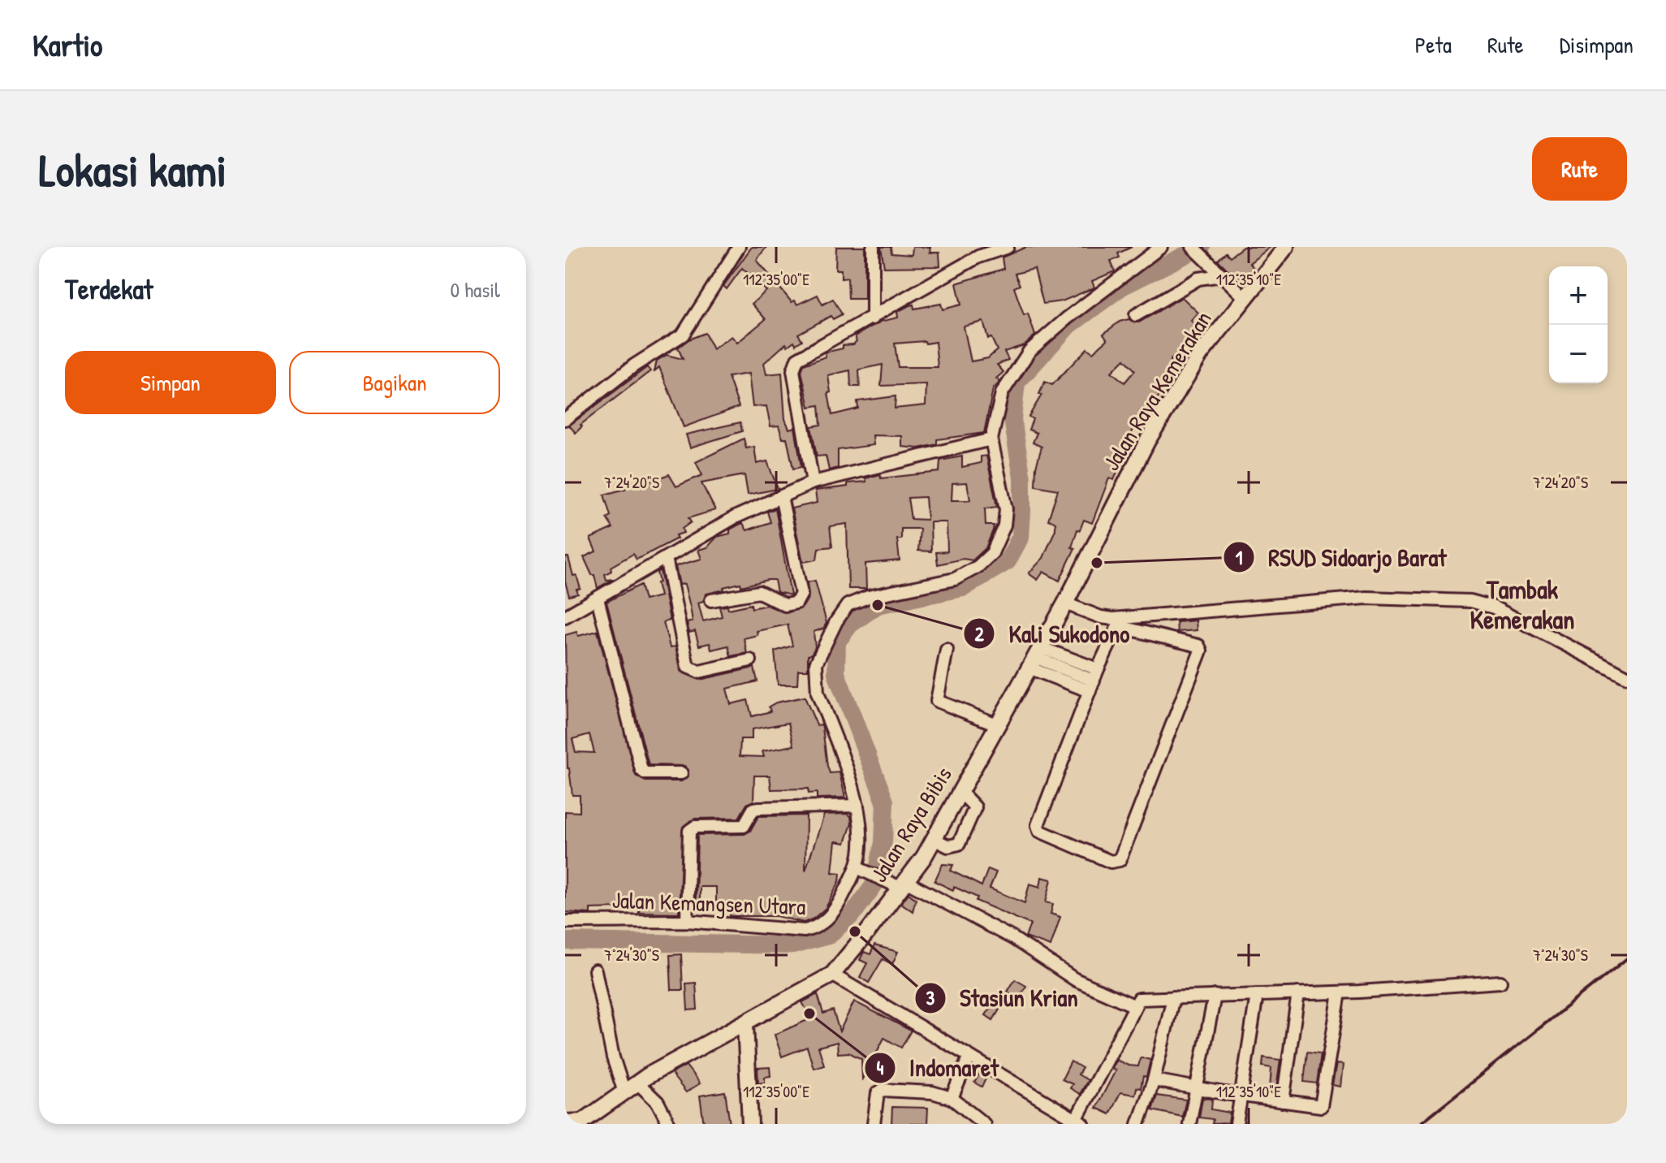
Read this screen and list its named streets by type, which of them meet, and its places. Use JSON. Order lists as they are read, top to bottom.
{
  "streets": {
    "main road": ["Jalan Raya Kemerakan", "Jalan Raya Bibis"],
    "street": ["Jalan Kemangsen Utara"]
  },
  "crossings": [
    ["Jalan Raya Kemerakan", "Jalan Raya Bibis"]
  ],
  "districts": ["Tambak Kemerakan"],
  "places": [
    "RSUD Sidoarjo Barat",
    "Kali Sukodono",
    "Stasiun Krian",
    "Indomaret"
  ],
  "page": {
    "header": "Kartio",
    "nav": ["Peta", "Rute", "Disimpan"],
    "buttons": [
      "Rute",
      ["Simpan", "Bagikan"]
    ],
    "title": "Lokasi kami",
    "heading": ["Terdekat", "0 hasil"],
    "map_buttons": ["+", "−"]
  },
  "coordinates": [
    "112°35'00\"E",
    "112°35'10\"E",
    "7°24'20\"S",
    "7°24'30\"S"
  ]
}
